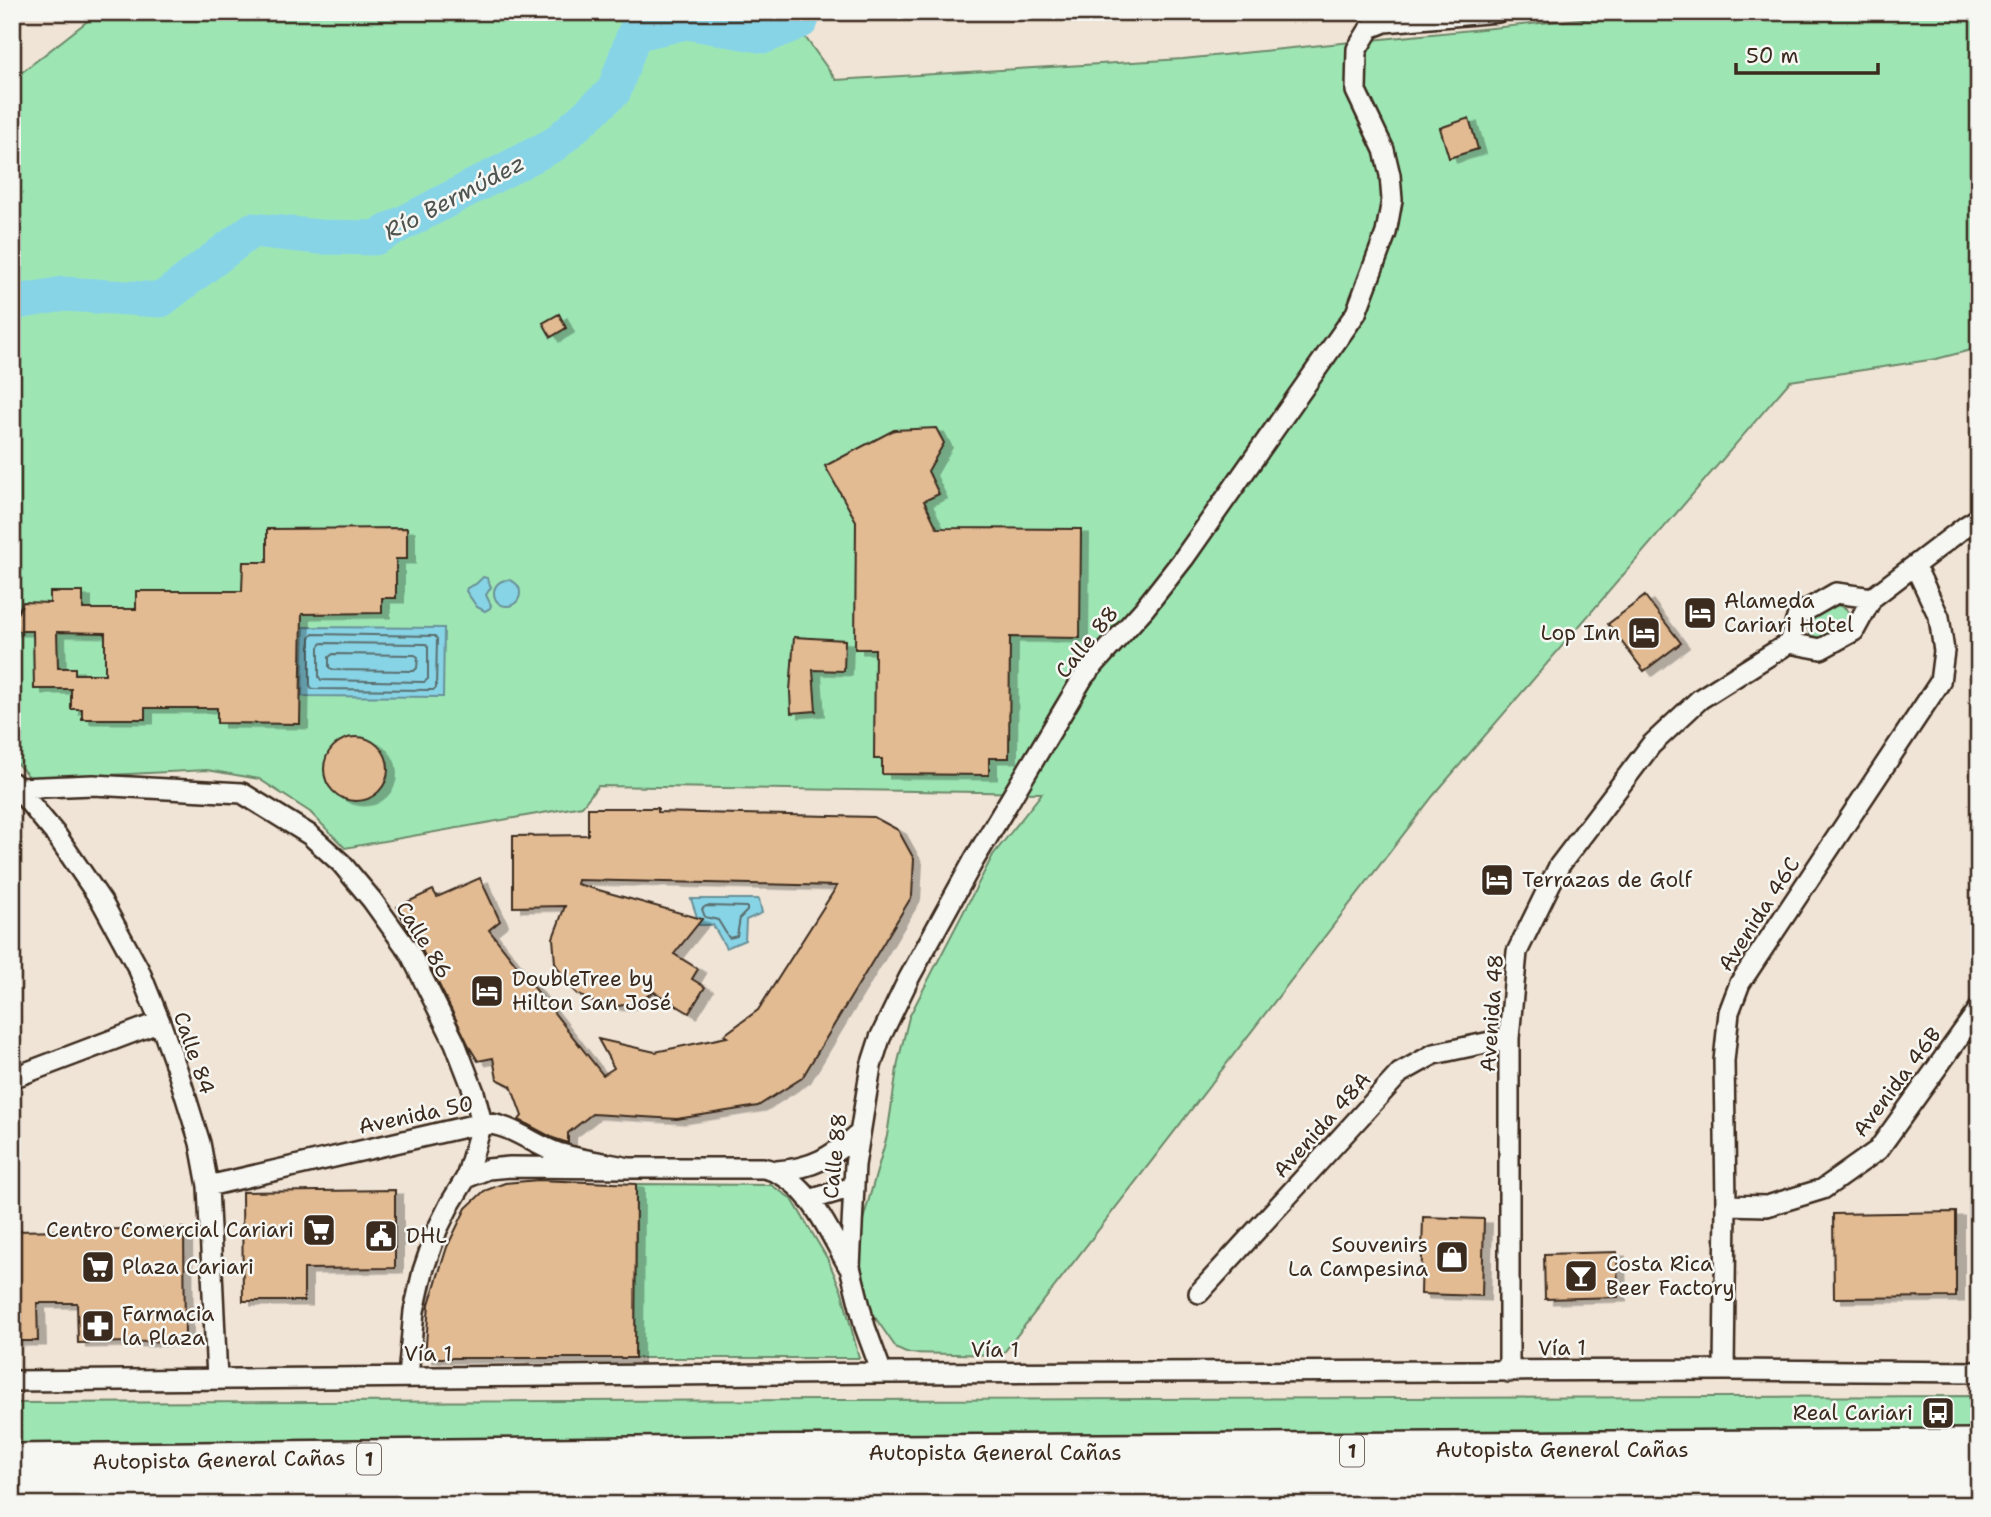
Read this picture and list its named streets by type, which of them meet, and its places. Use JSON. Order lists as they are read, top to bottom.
{
  "streets": {
    "highway": ["Autopista General Cañas", "1"],
    "street": [
      "Calle 88",
      "Avenida 46C",
      "Calle 86",
      "Avenida 48",
      "Calle 84",
      "Avenida 46B",
      "Avenida 50",
      "Avenida 48A",
      "Vía 1"
    ]
  },
  "crossings": [
    ["Calle 88", "Avenida 50"],
    ["Calle 88", "Vía 1"],
    ["Avenida 46C", "Avenida 46B"],
    ["Avenida 46C", "Vía 1"],
    ["Calle 86", "Calle 84"],
    ["Calle 86", "Avenida 50"],
    ["Avenida 48", "Avenida 48A"],
    ["Avenida 48", "Vía 1"],
    ["Calle 84", "Avenida 50"],
    ["Calle 84", "Vía 1"]
  ],
  "water": ["Río Bermúdez"],
  "places": {
    "hotel": [
      "Alameda Cariari Hotel",
      "Lop Inn",
      "Terrazas de Golf",
      "DoubleTree by Hilton San José"
    ],
    "supermarket": ["Centro Comercial Cariari", "Plaza Cariari"],
    "public building": ["DHL"],
    "shop": ["Souvenirs La Campesina"],
    "bar": ["Costa Rica Beer Factory"],
    "pharmacy": ["Farmacia la Plaza"],
    "bus stop": ["Real Cariari"]
  },
  "scale_bar": "50 m"
}
